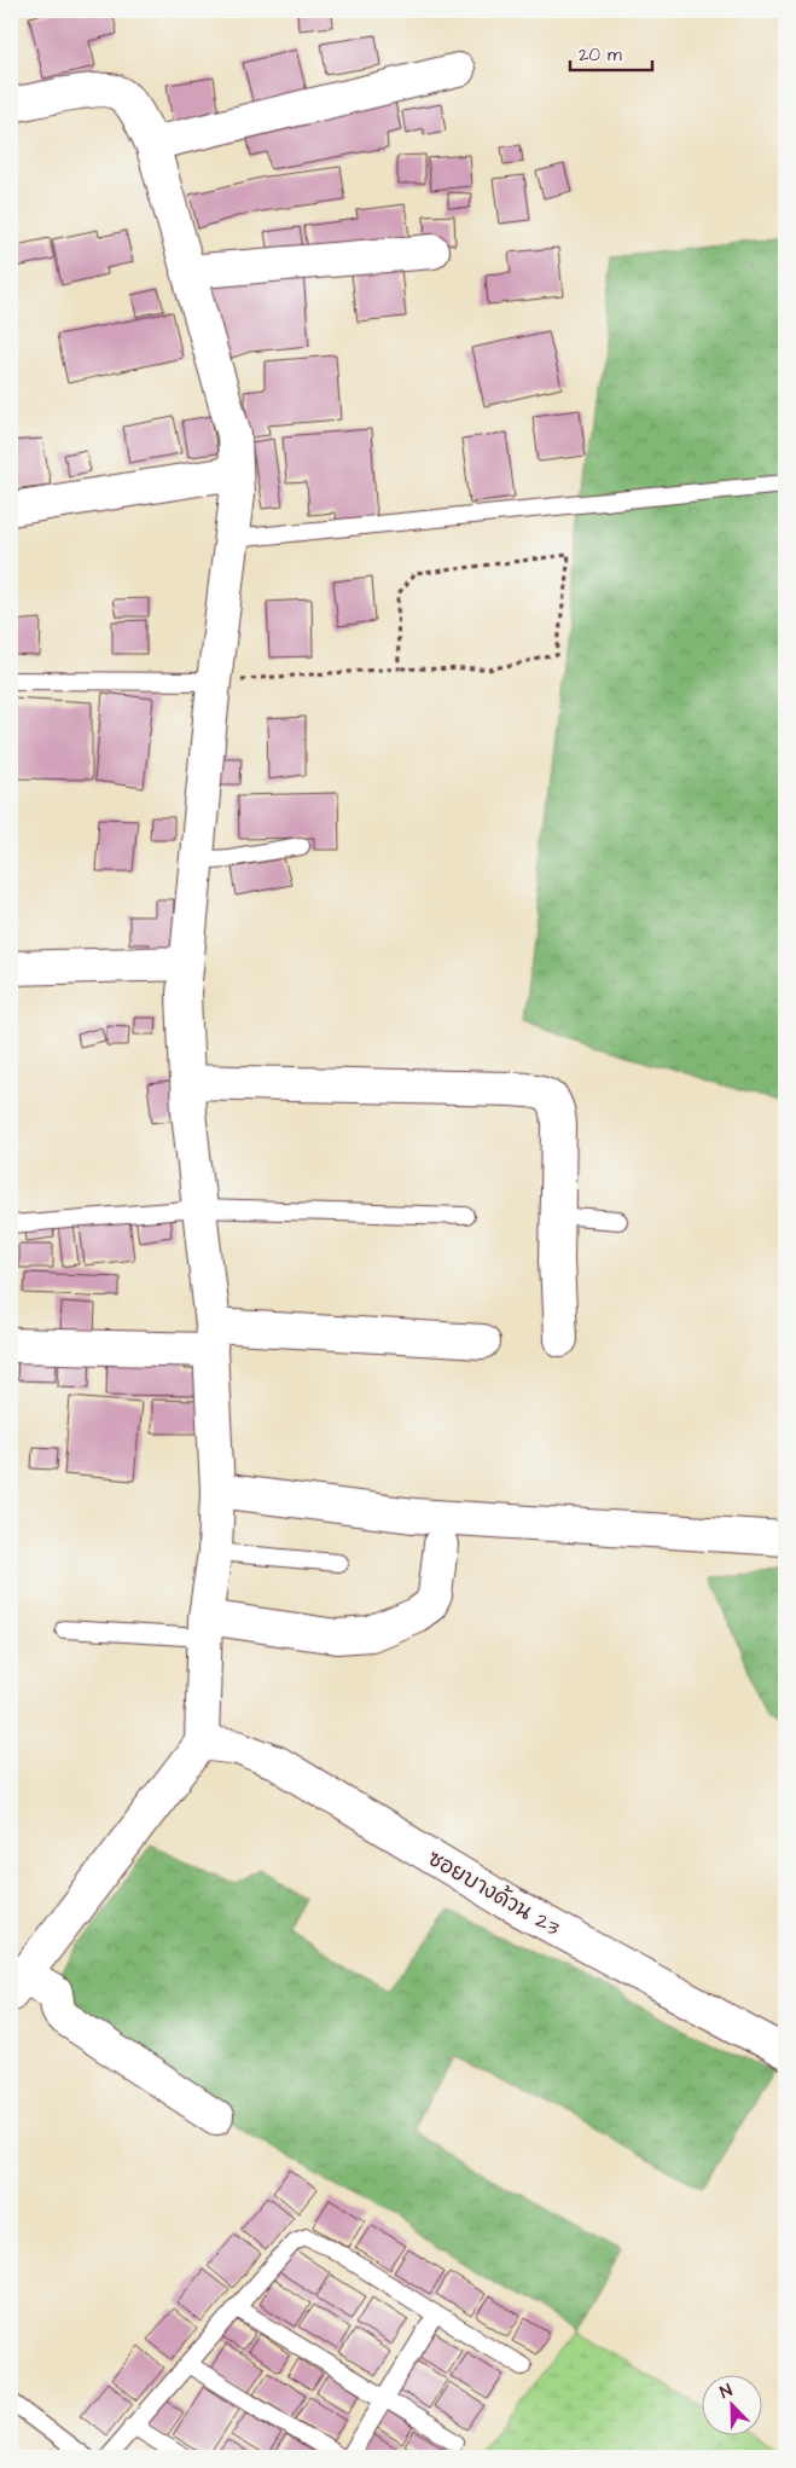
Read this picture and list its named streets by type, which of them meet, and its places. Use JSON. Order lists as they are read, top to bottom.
{
  "streets": {
    "street": ["ซอยบางด้วน 23"]
  },
  "scale_bar": "20 m",
  "north": "top left"
}
